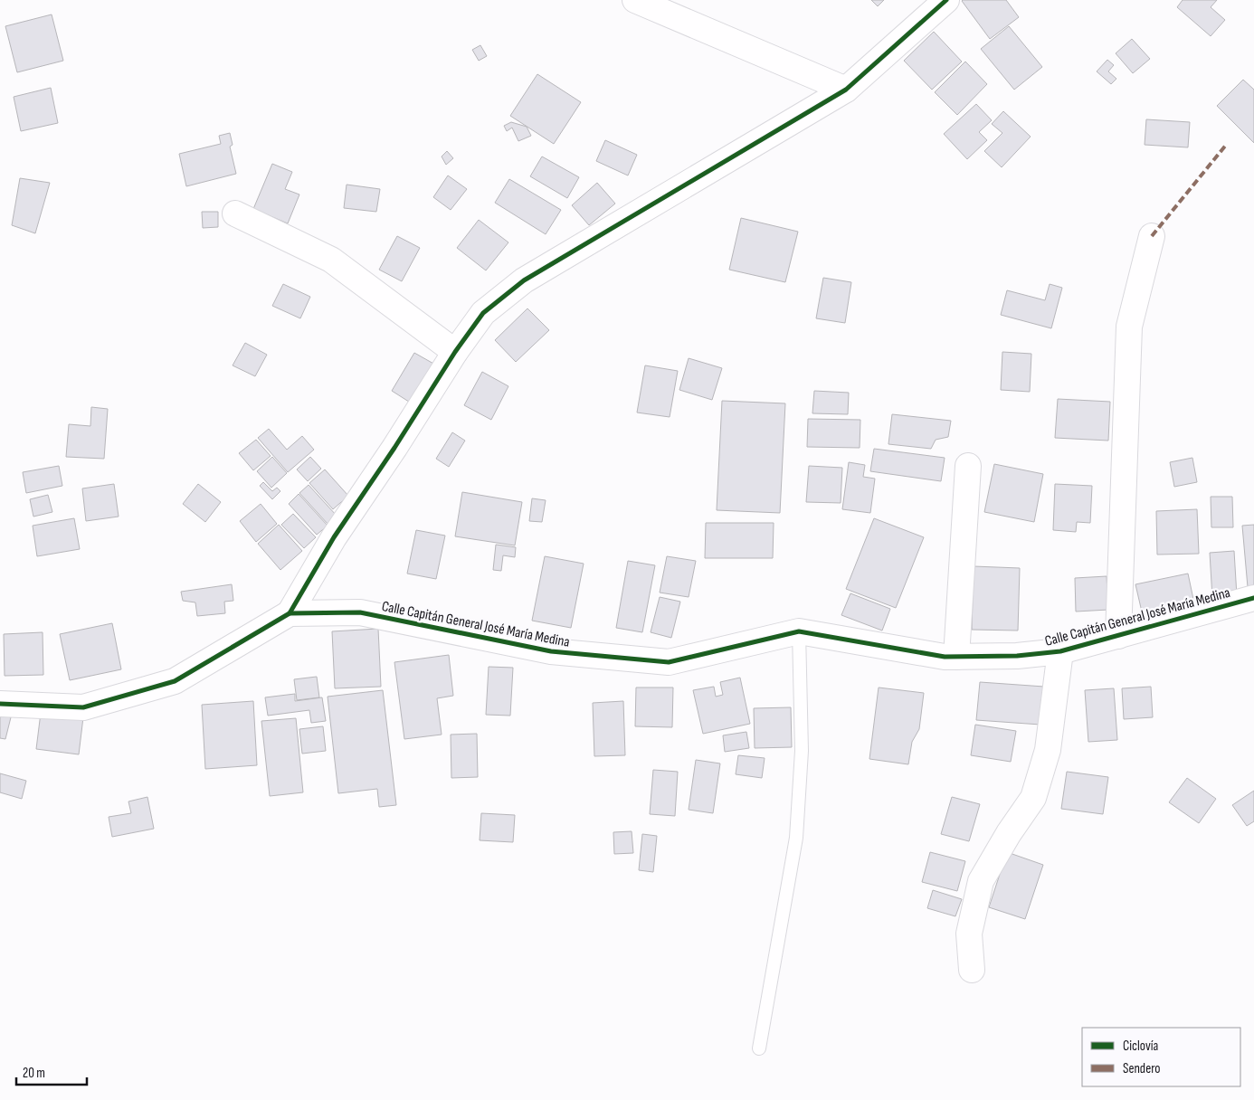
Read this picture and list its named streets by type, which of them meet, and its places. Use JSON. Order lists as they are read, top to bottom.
{
  "streets": {
    "street": ["Calle Capitán General José María Medina"]
  },
  "legend": ["Ciclovía", "Sendero"],
  "scale_bar": "20 m"
}
